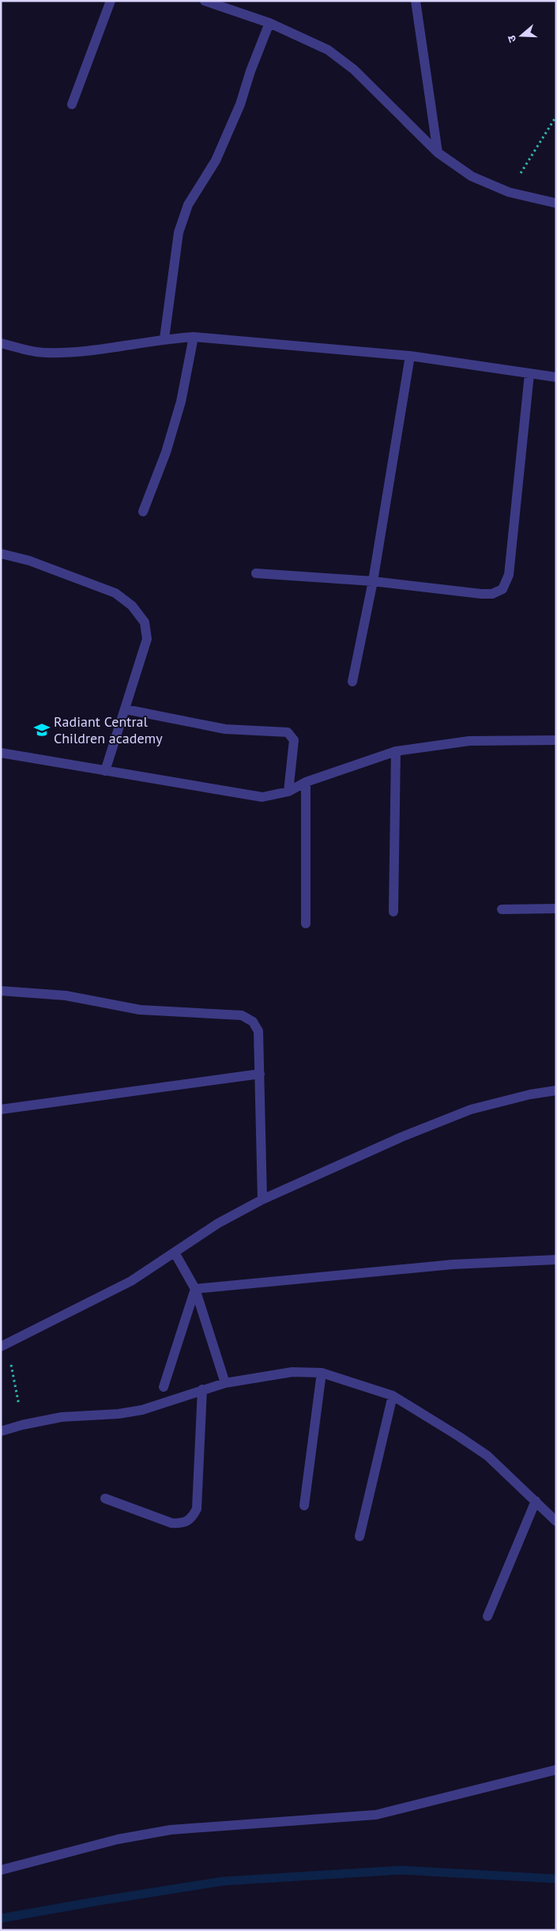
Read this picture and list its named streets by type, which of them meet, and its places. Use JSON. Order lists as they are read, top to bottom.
{
  "places": {
    "school or university": ["Radiant Central Children academy"]
  },
  "north": "left"
}
